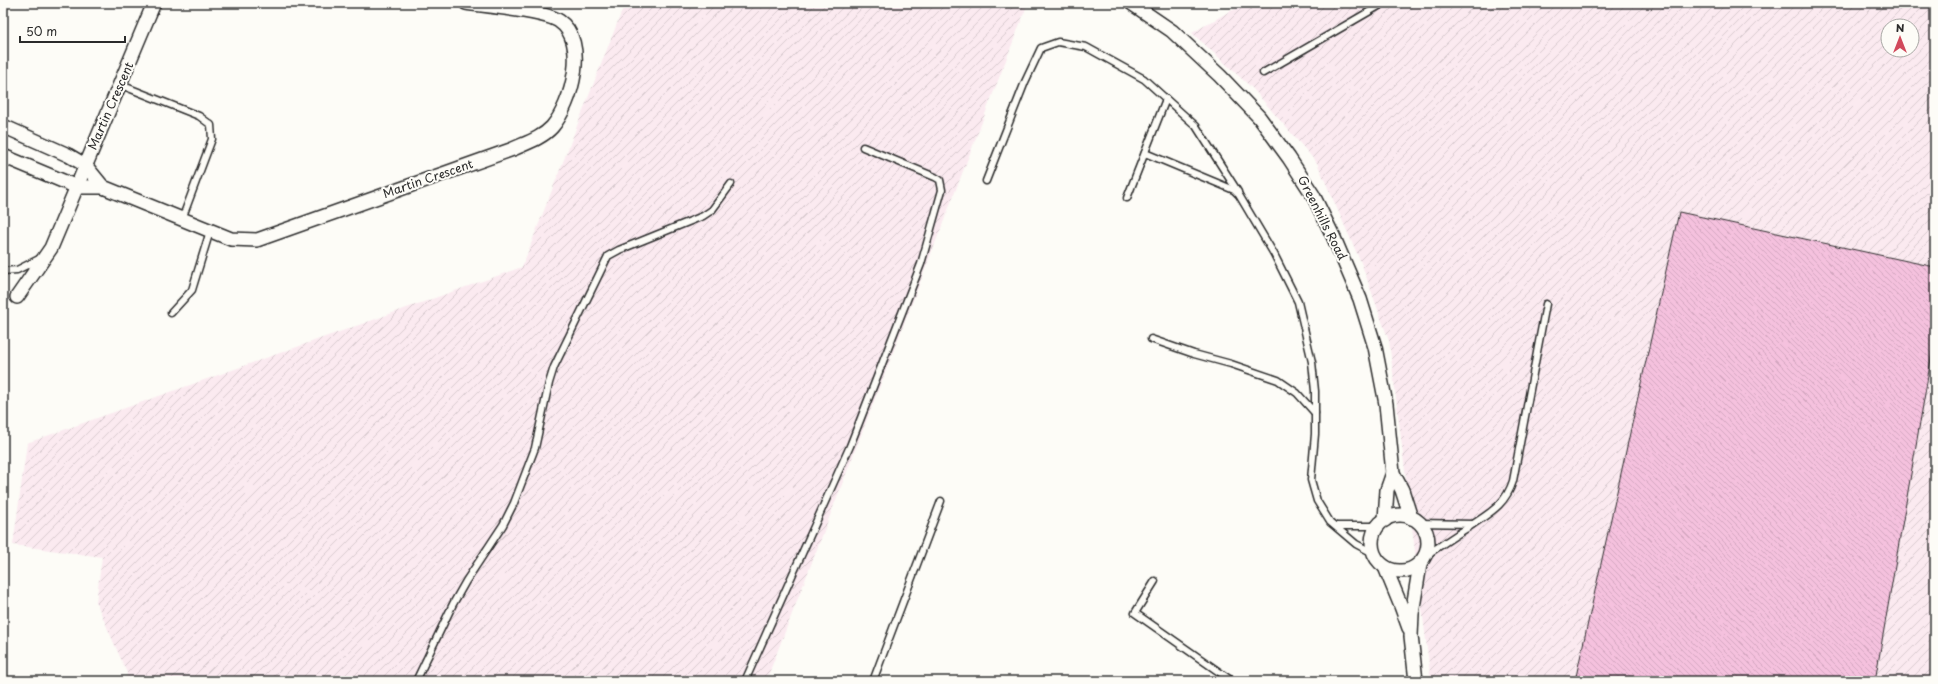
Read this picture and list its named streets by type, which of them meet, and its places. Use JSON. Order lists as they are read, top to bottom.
{
  "streets": {
    "street": ["Martin Crescent", "Greenhills Road"]
  },
  "scale_bar": "50 m",
  "north": "top"
}
